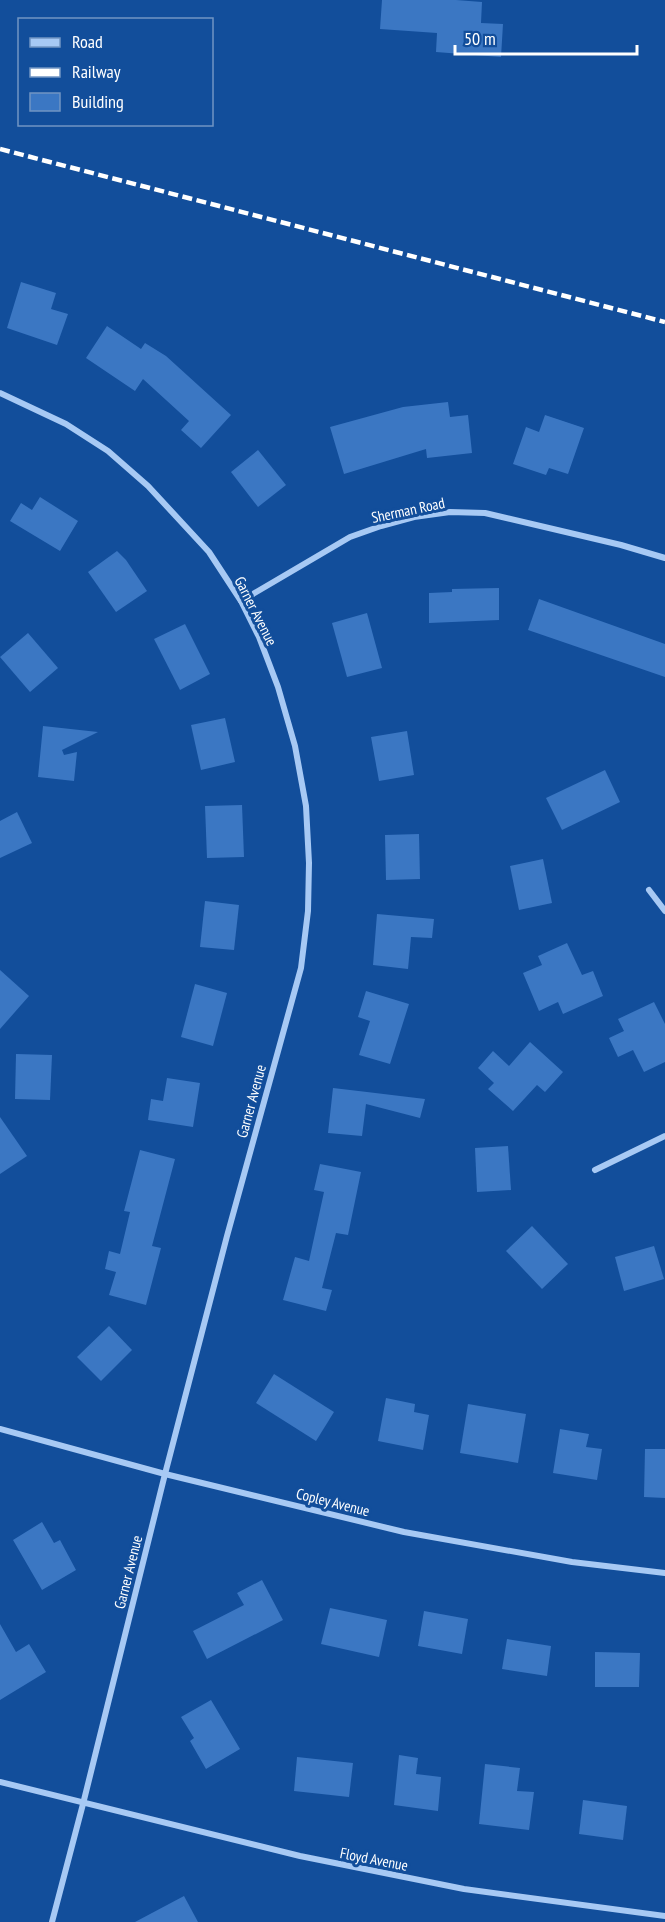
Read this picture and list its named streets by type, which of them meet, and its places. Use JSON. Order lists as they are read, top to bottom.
{
  "streets": {
    "street": [
      "Sherman Road",
      "Garner Avenue",
      "Copley Avenue",
      "Floyd Avenue"
    ]
  },
  "crossings": [
    ["Sherman Road", "Garner Avenue"],
    ["Garner Avenue", "Copley Avenue"],
    ["Garner Avenue", "Floyd Avenue"]
  ],
  "legend": ["Road", "Railway", "Building"],
  "scale_bar": "50 m"
}
